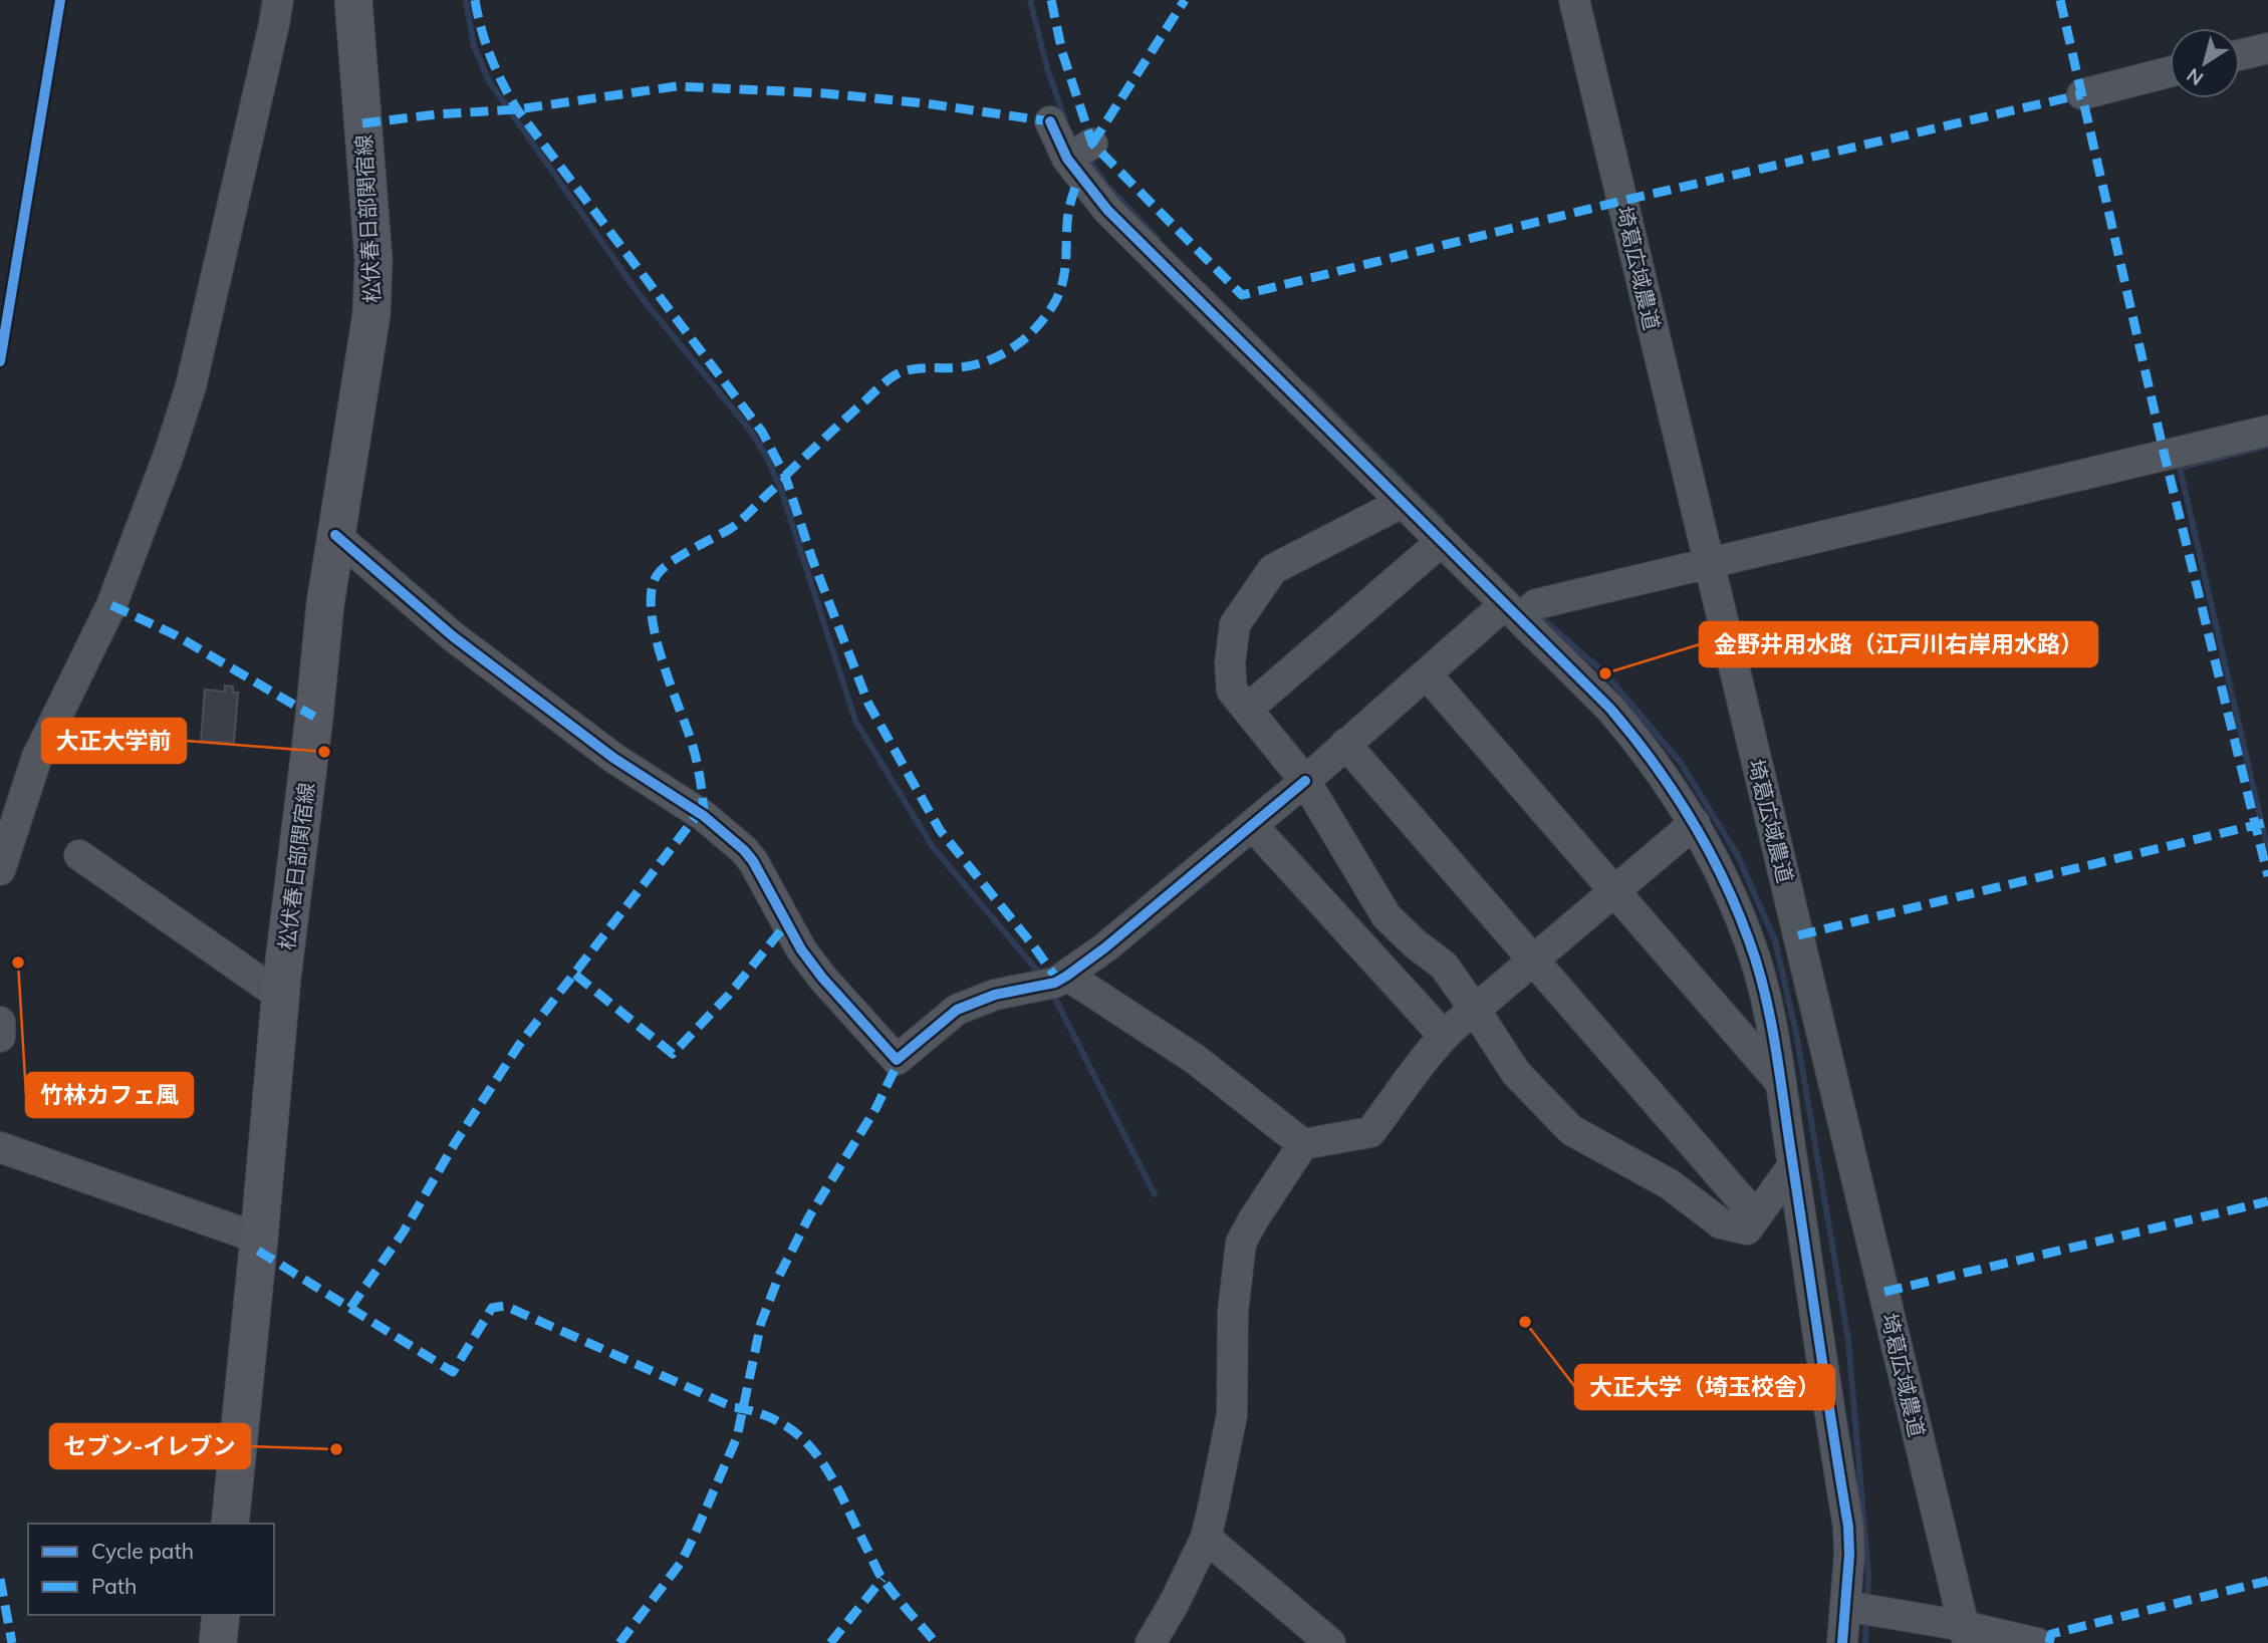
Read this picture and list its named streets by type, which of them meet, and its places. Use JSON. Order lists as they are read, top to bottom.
{
  "streets": {
    "main road": ["松伏春日部関宿線"],
    "street": ["埼葛広域農道"]
  },
  "places": [
    "金野井用水路（江戸川右岸用水路）",
    "大正大学前",
    "竹林カフェ風",
    "大正大学（埼玉校舎）",
    "セブン-イレブン"
  ],
  "legend": ["Cycle path", "Path"],
  "north": "bottom left"
}
